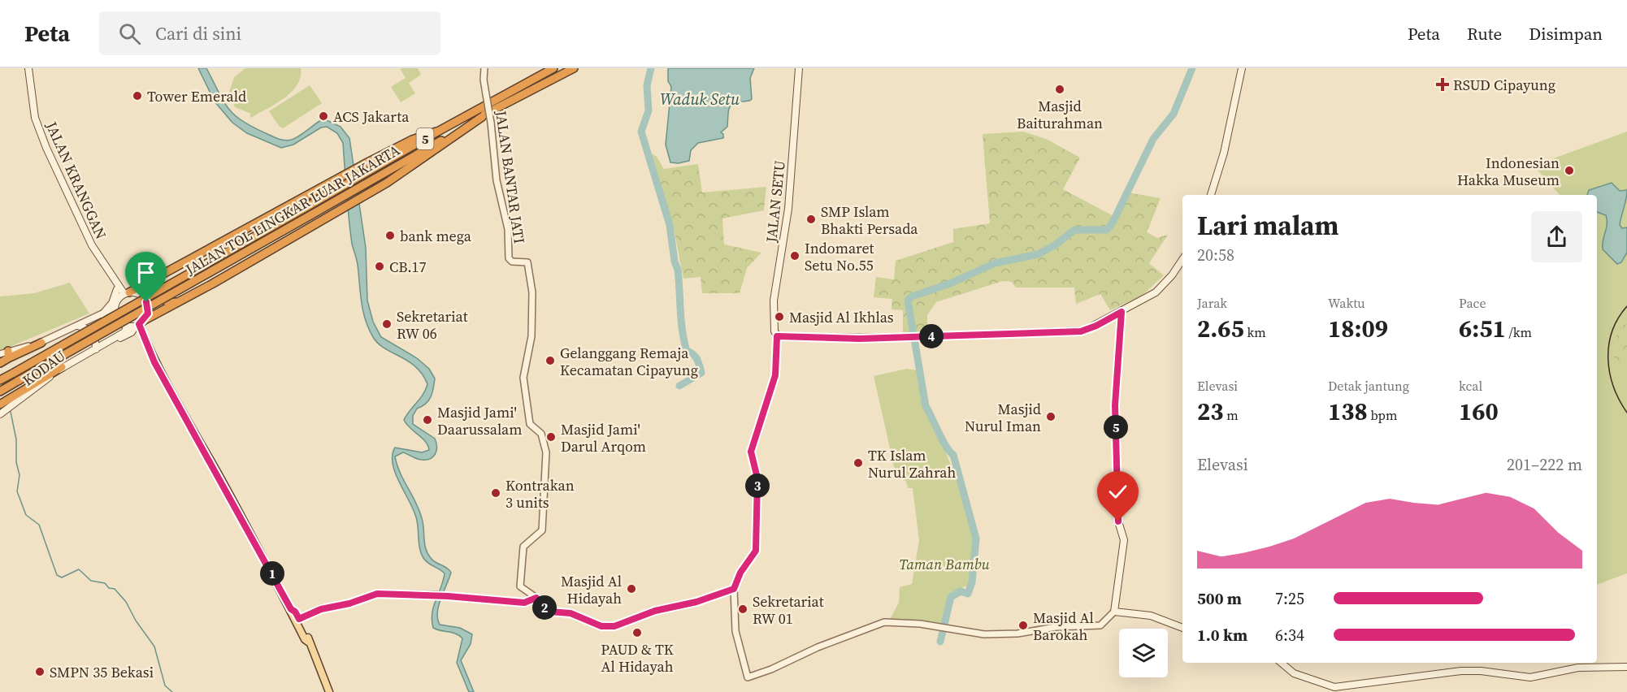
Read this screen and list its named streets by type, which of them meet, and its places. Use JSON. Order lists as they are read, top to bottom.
{
  "streets": {
    "highway": ["5", "JALAN TOL LINGKAR LUAR JAKARTA"],
    "main road": ["JALAN KRANGGAN", "JALAN SETU", "KODAU"],
    "street": ["JALAN BANTAR JATI"]
  },
  "crossings": [
    ["JALAN KRANGGAN", "KODAU"]
  ],
  "water": ["Waduk Setu"],
  "parks": ["Taman Bambu"],
  "places": {
    "health": ["RSUD Cipayung"],
    "other": [
      "Masjid Baiturahman",
      "Tower Emerald",
      "ACS Jakarta",
      "Indonesian Hakka Museum",
      "SMP Islam Bhakti Persada",
      "bank mega",
      "Indomaret Setu No.55",
      "CB.17",
      "Masjid Al Ikhlas",
      "Sekretariat RW 06",
      "Gelanggang Remaja Kecamatan Cipayung",
      "Masjid Nurul Iman",
      "Masjid Jami' Daarussalam",
      "Masjid Jami' Darul Arqom",
      "TK Islam Nurul Zahrah",
      "Kontrakan 3 units",
      "Masjid Al Hidayah",
      "Sekretariat RW 01",
      "Masjid Al Barokah",
      "PAUD & TK Al Hidayah",
      "SMPN 35 Bekasi"
    ]
  },
  "page": {
    "header": "Peta",
    "search": "Cari di sini",
    "nav": ["Peta", "Rute", "Disimpan"],
    "heading": ["Lari malam", "20:58"],
    "stats": [
      ["Jarak", "2.65 km"],
      ["Waktu", "18:09"],
      ["Pace", "6:51 /km"],
      ["Elevasi", "23 m"],
      ["Detak jantung", "138 bpm"],
      ["kcal", "160"]
    ],
    "pins": [
      "4",
      "5",
      "3",
      "1",
      "2"
    ],
    "chart": ["Elevasi", "201–222 m"],
    "list": [
      {
        "name": "500 m",
        "note": "7:25"
      },
      {
        "name": "1.0 km",
        "note": "6:34"
      }
    ]
  }
}
